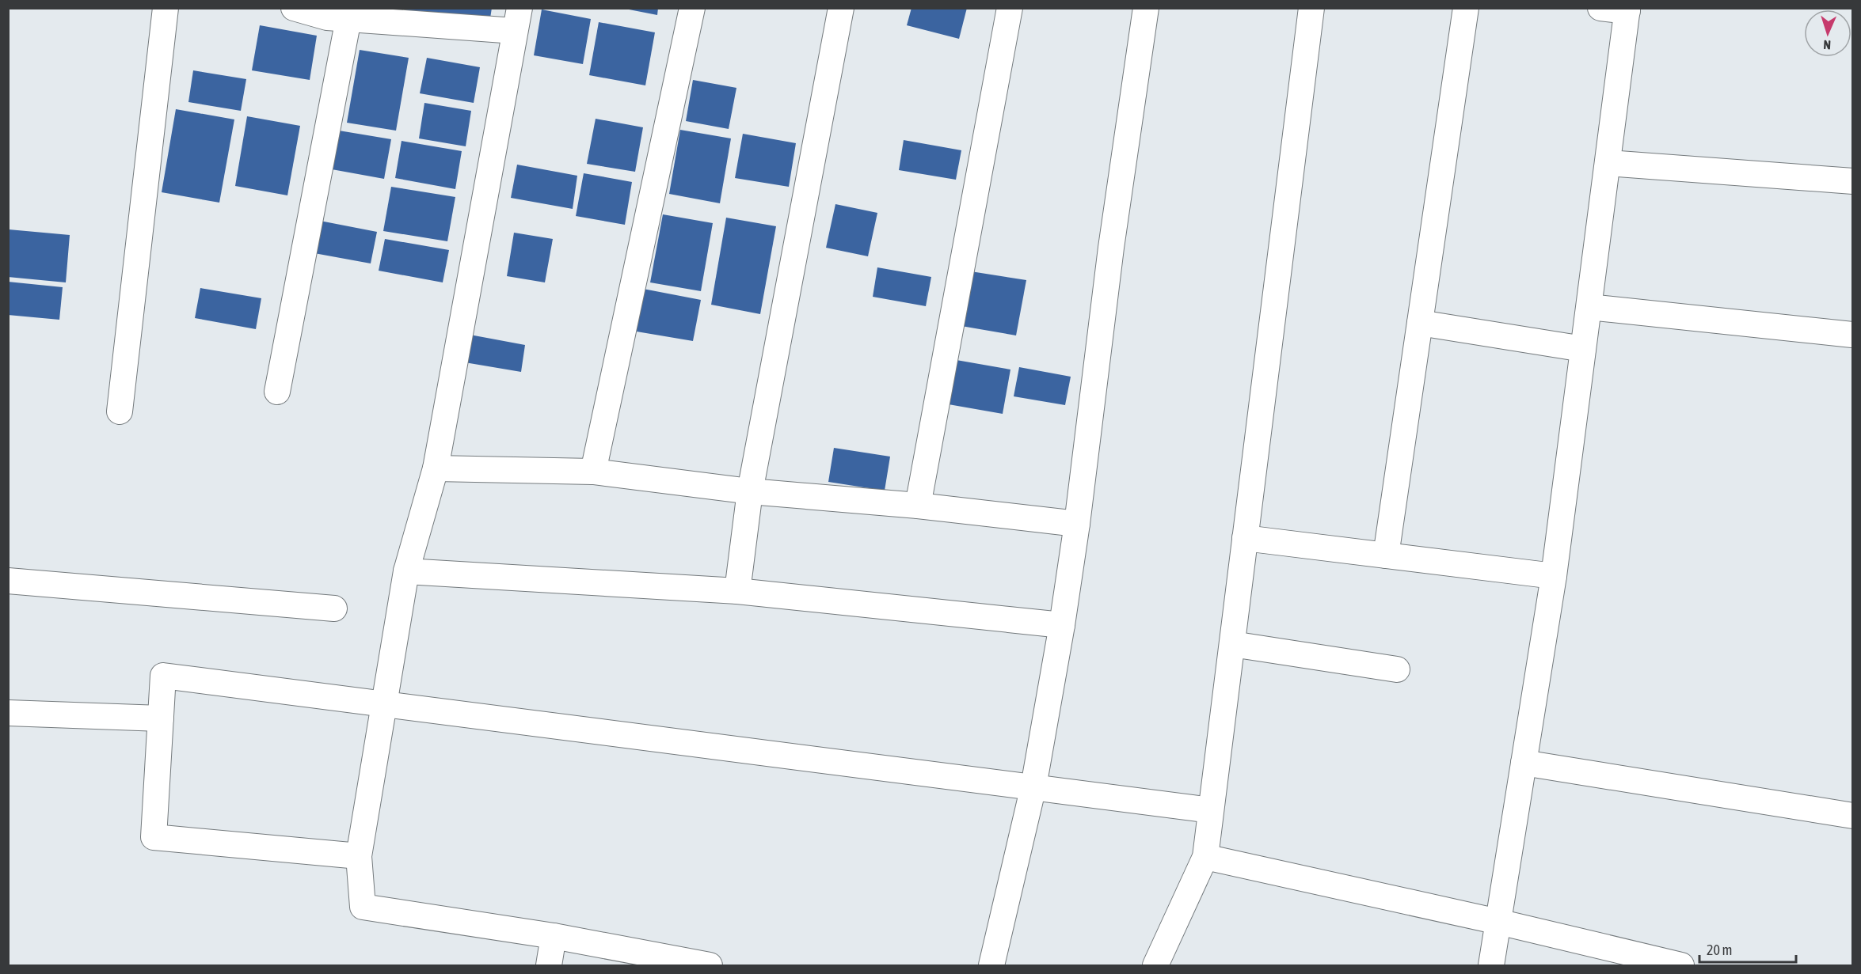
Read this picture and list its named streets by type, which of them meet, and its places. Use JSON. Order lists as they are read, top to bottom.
{
  "scale_bar": "20 m",
  "north": "bottom"
}
